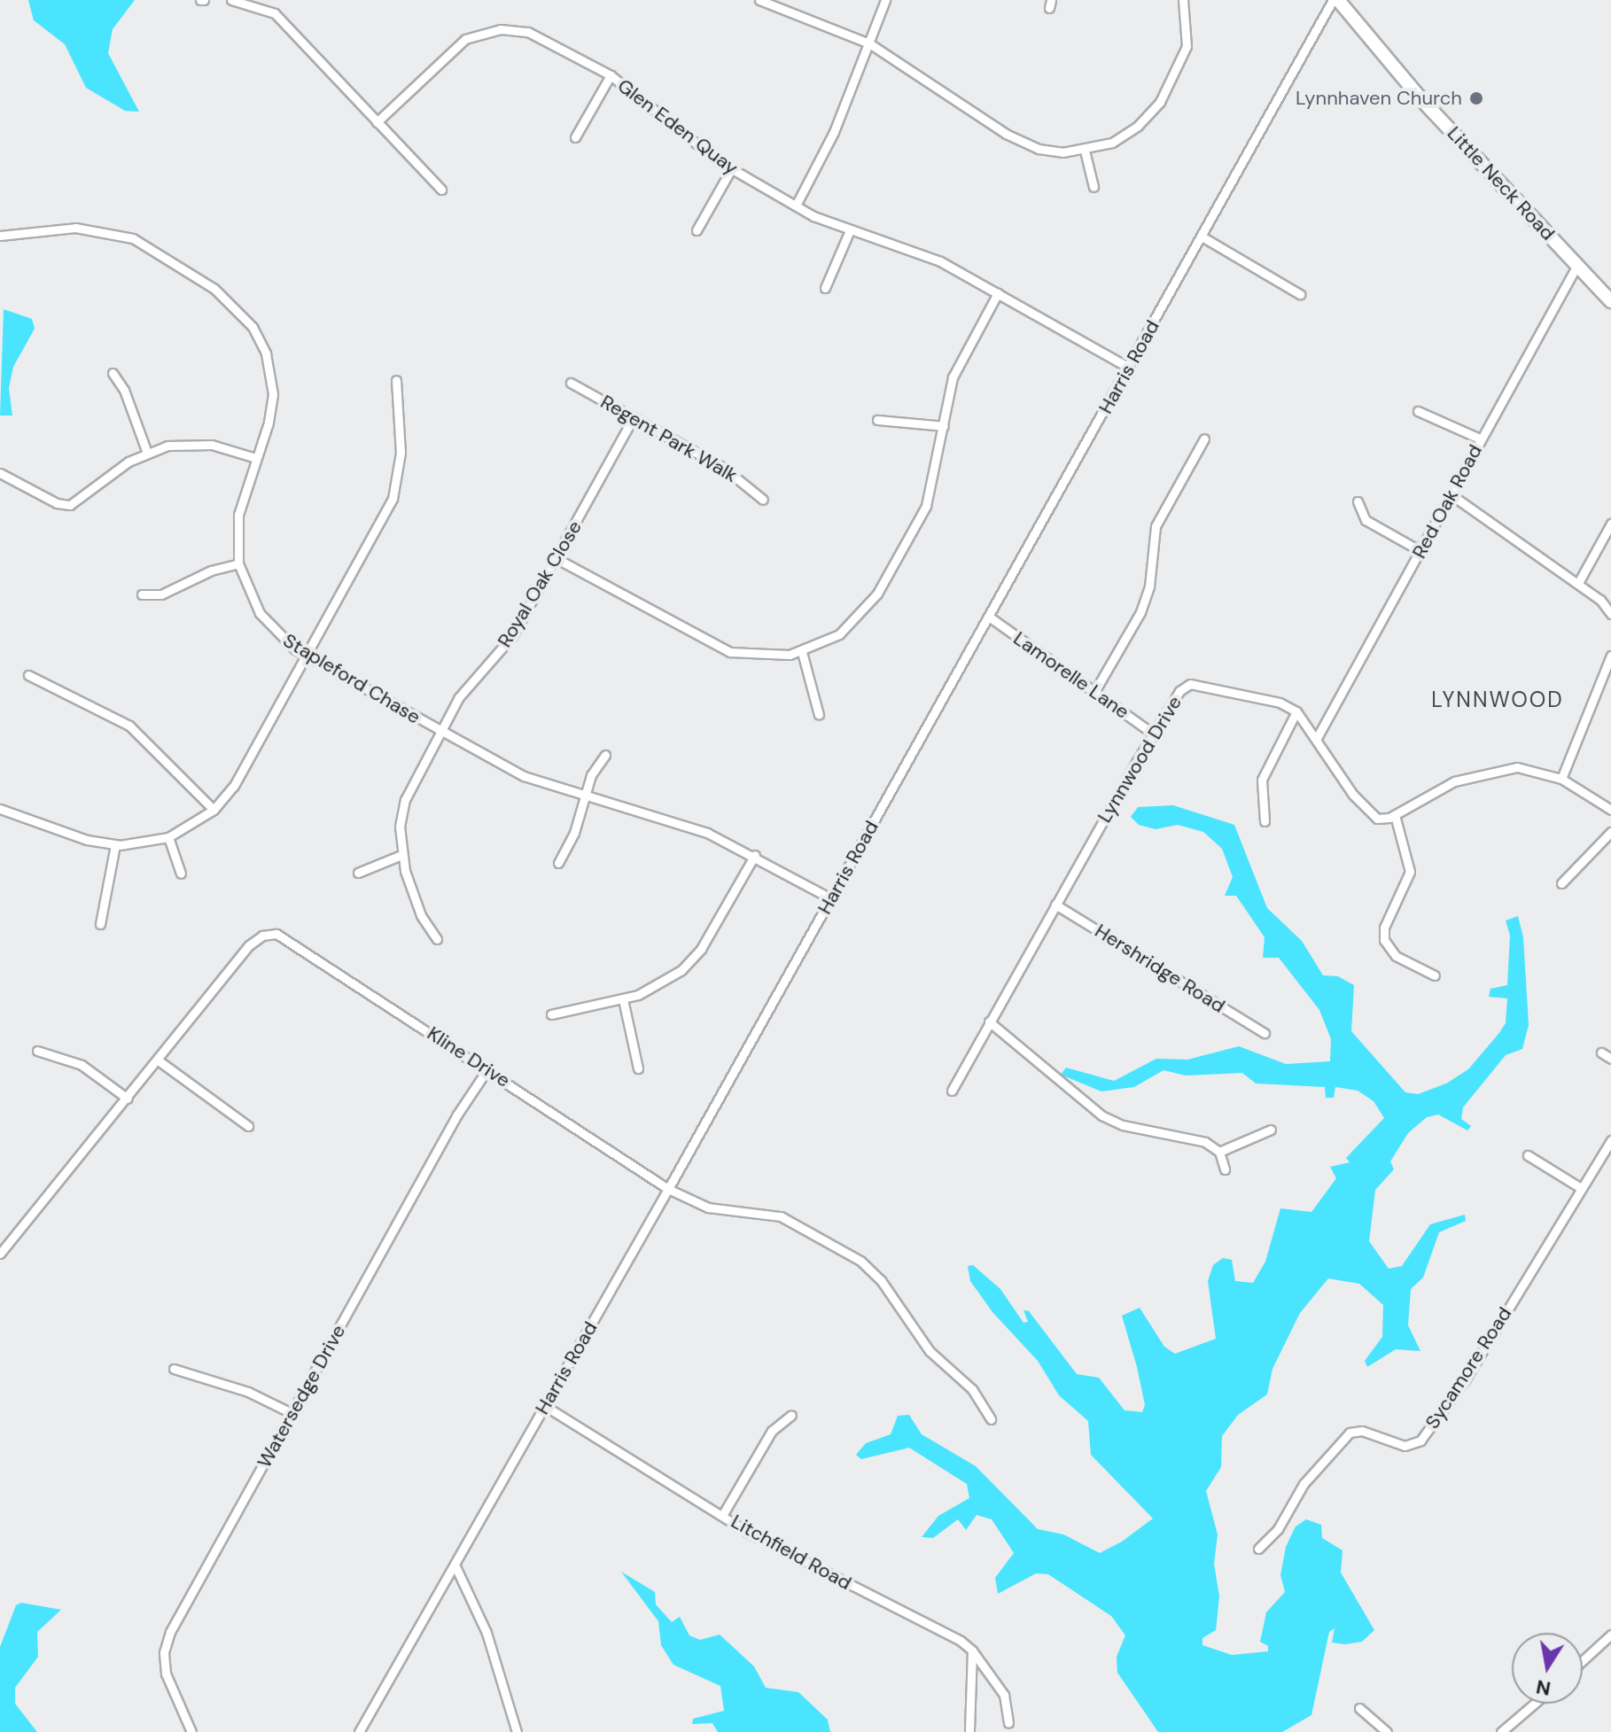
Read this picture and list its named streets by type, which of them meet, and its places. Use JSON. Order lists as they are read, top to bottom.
{
  "streets": {
    "street": [
      "Glen Eden Quay",
      "Little Neck Road",
      "Harris Road",
      "Regent Park Walk",
      "Red Oak Road",
      "Royal Oak Close",
      "Lamorelle Lane",
      "Stapleford Chase",
      "Lynnwood Drive",
      "Hershridge Road",
      "Kline Drive",
      "Sycamore Road",
      "Watersedge Drive",
      "Litchfield Road"
    ]
  },
  "crossings": [
    ["Glen Eden Quay", "Harris Road"],
    ["Little Neck Road", "Harris Road"],
    ["Little Neck Road", "Red Oak Road"],
    ["Harris Road", "Lamorelle Lane"],
    ["Harris Road", "Stapleford Chase"],
    ["Harris Road", "Kline Drive"],
    ["Harris Road", "Litchfield Road"],
    ["Regent Park Walk", "Royal Oak Close"],
    ["Royal Oak Close", "Stapleford Chase"],
    ["Lamorelle Lane", "Lynnwood Drive"],
    ["Lynnwood Drive", "Hershridge Road"],
    ["Kline Drive", "Watersedge Drive"]
  ],
  "districts": ["LYNNWOOD"],
  "places": ["Lynnhaven Church"],
  "north": "bottom"
}
